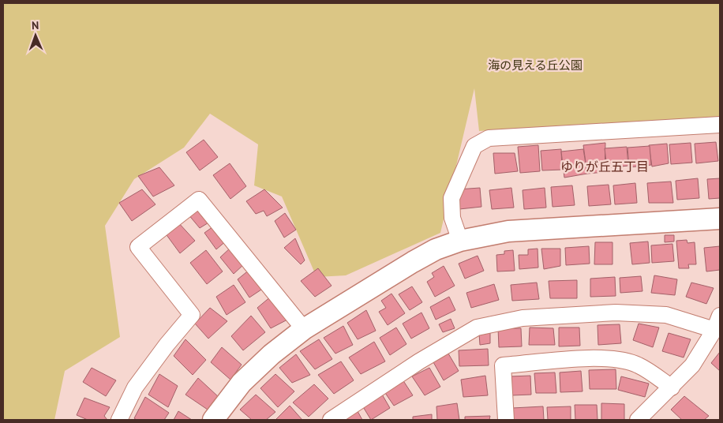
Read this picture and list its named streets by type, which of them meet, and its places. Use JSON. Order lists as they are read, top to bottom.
{
  "districts": ["ゆりが丘五丁目"],
  "parks": ["海の見える丘公園"],
  "north": "top"
}
